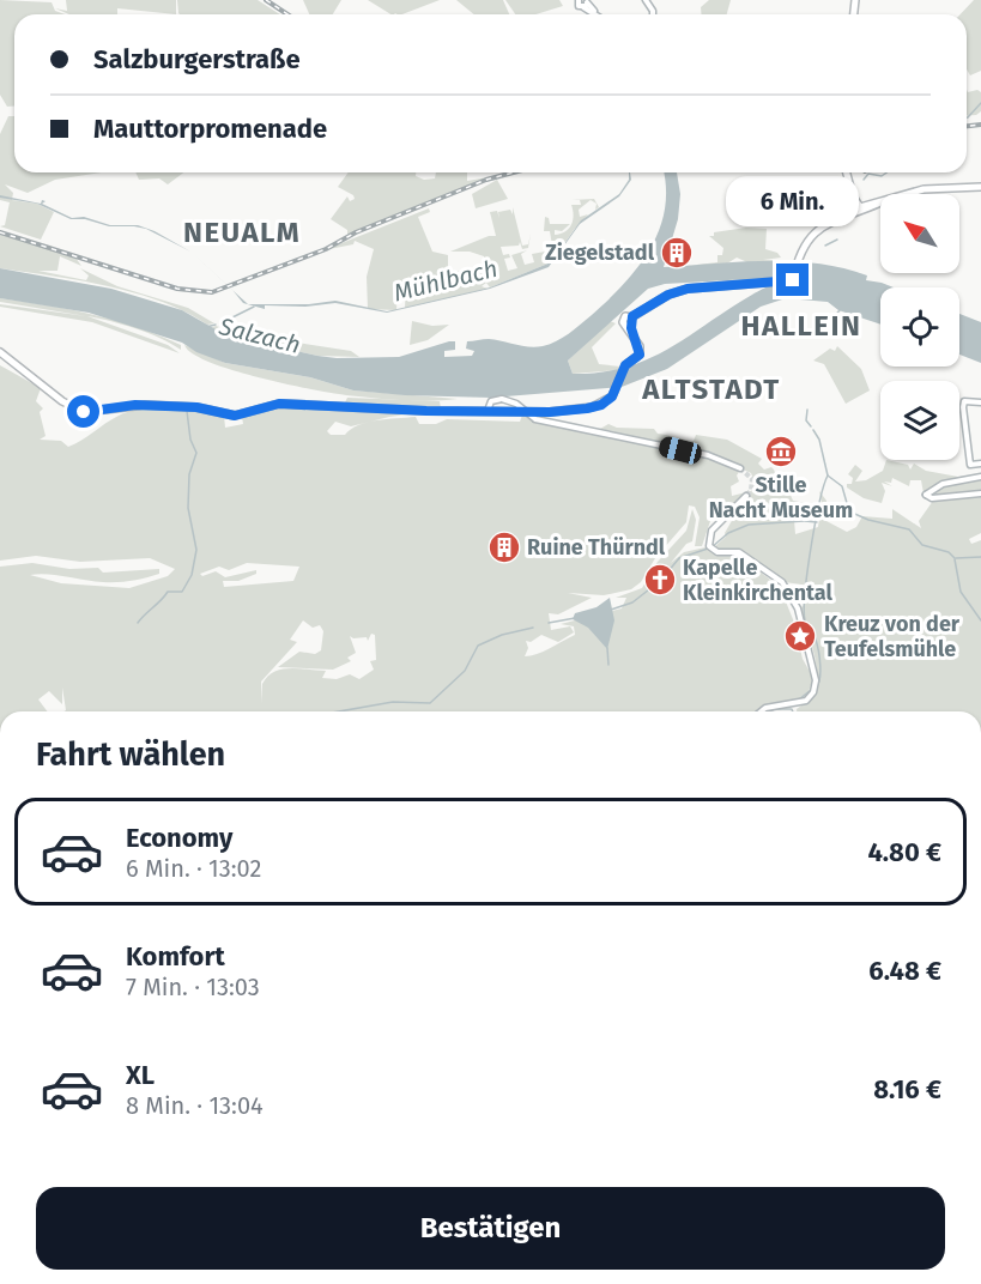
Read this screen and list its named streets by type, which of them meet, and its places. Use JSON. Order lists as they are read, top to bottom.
{
  "districts": ["NEUALM", "HALLEIN", "ALTSTADT"],
  "water": ["Mühlbach", "Salzach"],
  "places": {
    "building": ["Ziegelstadl", "Ruine Thürndl"],
    "museum": ["Stille Nacht Museum"],
    "church": ["Kapelle Kleinkirchental"],
    "place": ["Kreuz von der Teufelsmühle"]
  },
  "north": "top left",
  "page": {
    "banner": ["Salzburgerstraße", "Mauttorpromenade"],
    "bubble": "6 Min.",
    "heading": "Fahrt wählen",
    "list": [
      {
        "name": "Economy",
        "note": "6 Min. · 13:02",
        "value": "4.80 €"
      },
      {
        "name": "Komfort",
        "note": "7 Min. · 13:03",
        "value": "6.48 €"
      },
      {
        "name": "XL",
        "note": "8 Min. · 13:04",
        "value": "8.16 €"
      }
    ],
    "buttons": "Bestätigen"
  }
}
